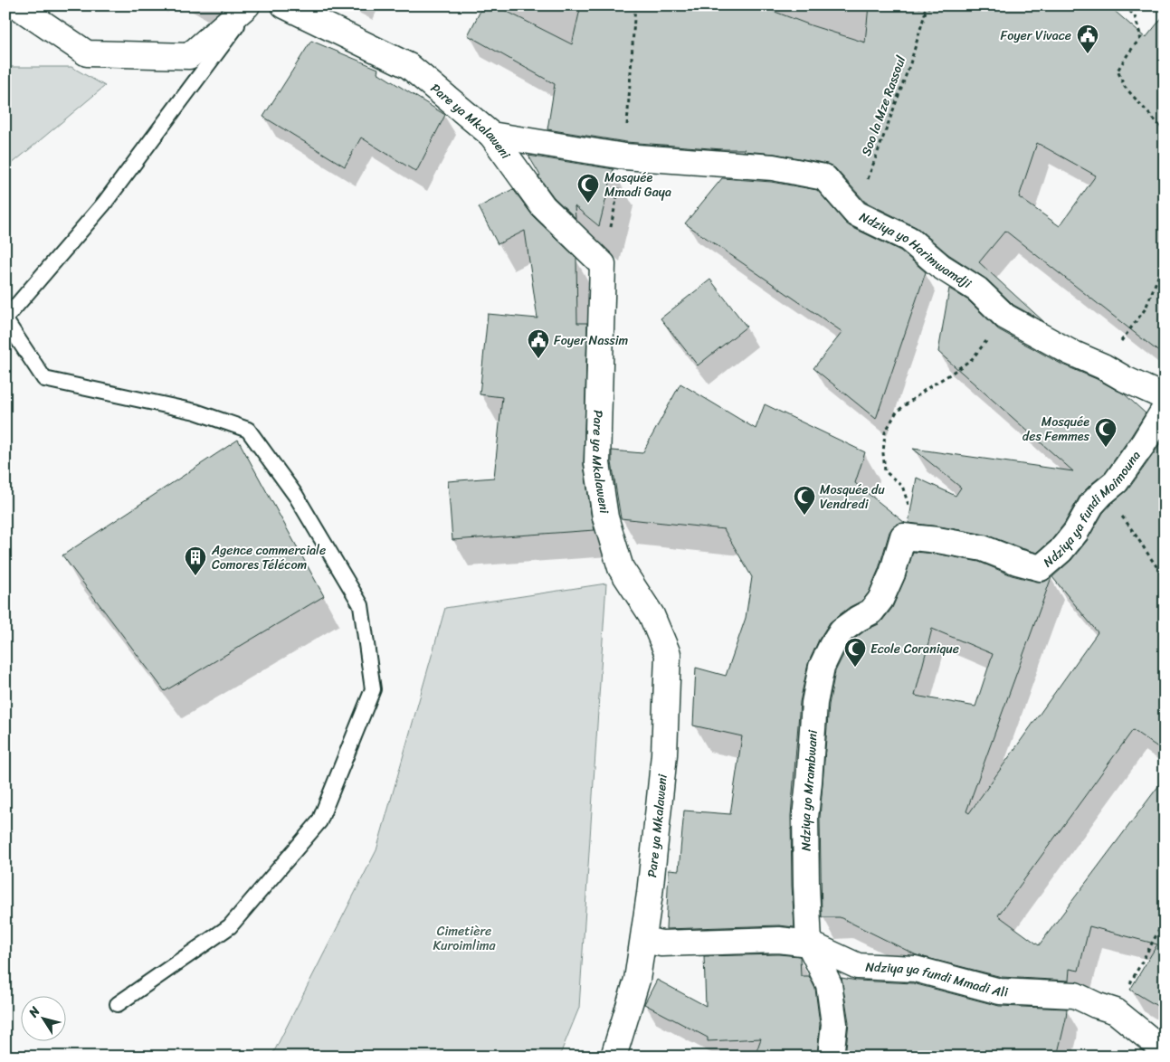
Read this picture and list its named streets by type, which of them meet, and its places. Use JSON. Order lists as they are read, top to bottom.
{
  "streets": {
    "street": [
      "Pare ya Mkalaweni",
      "Ndziya yo Harimwamdji",
      "Ndziya ya fundi Maimouna",
      "Ndziya yo Mrambwani",
      "Ndziya ya fundi Mmadi Ali"
    ],
    "path": ["Soo la Mze Rassoul"]
  },
  "crossings": [
    ["Soo la Mze Rassoul", "Ndziya yo Harimwamdji"],
    ["Pare ya Mkalaweni", "Ndziya yo Harimwamdji"],
    ["Pare ya Mkalaweni", "Ndziya ya fundi Mmadi Ali"],
    ["Ndziya ya fundi Maimouna", "Ndziya yo Mrambwani"],
    ["Ndziya yo Mrambwani", "Ndziya ya fundi Mmadi Ali"]
  ],
  "parks": ["Cimetière Kuroimlima"],
  "places": {
    "public building": ["Foyer Vivace", "Foyer Nassim"],
    "mosque": [
      "Mosquée Mmadi Gaya",
      "Mosquée des Femmes",
      "Mosquée du Vendredi",
      "Ecole Coranique"
    ],
    "building": ["Agence commerciale Comores Télécom"]
  },
  "north": "top left"
}
